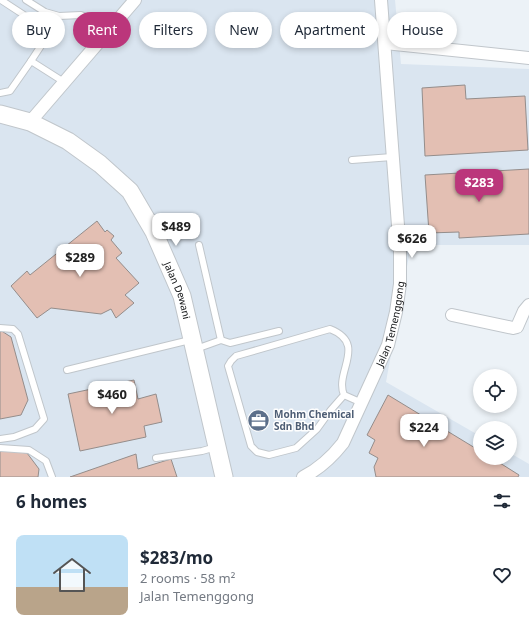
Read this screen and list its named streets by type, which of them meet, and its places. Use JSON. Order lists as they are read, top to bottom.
{
  "streets": {
    "street": ["Jalan Dewani", "Jalan Temenggong"]
  },
  "places": {
    "office": ["Mohm Chemical Sdn Bhd"]
  },
  "page": {
    "chip": [
      "Buy",
      "Rent",
      "Filters",
      "New",
      "Apartment",
      "House"
    ],
    "price": [
      "$283",
      "$489",
      "$626",
      "$289",
      "$460",
      "$224"
    ],
    "heading": "6 homes",
    "list": [
      {
        "name": "$283/mo",
        "note": "2 rooms · 58 m² · Jalan Temenggong"
      }
    ]
  }
}
